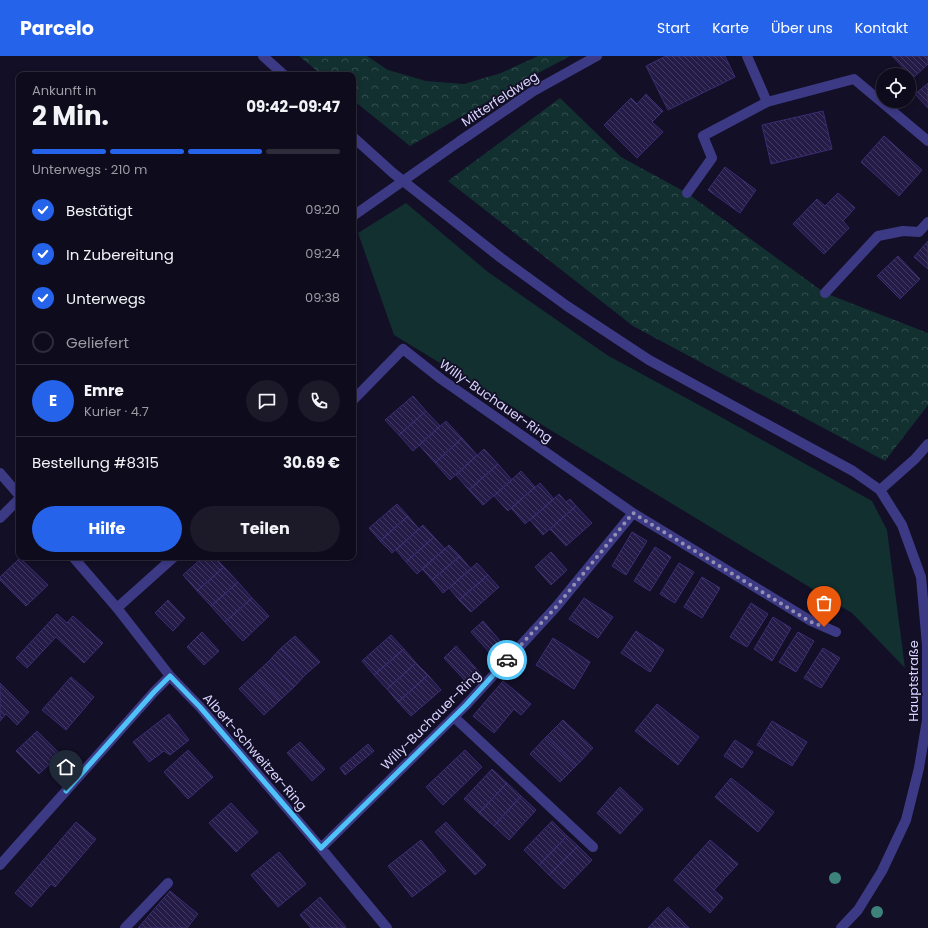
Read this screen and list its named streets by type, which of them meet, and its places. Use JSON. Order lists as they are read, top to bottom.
{
  "streets": {
    "street": [
      "Mitterfeldweg",
      "Willy-Buchauer-Ring",
      "Hauptstraße",
      "Albert-Schweitzer-Ring"
    ]
  },
  "crossings": [
    ["Willy-Buchauer-Ring", "Albert-Schweitzer-Ring"]
  ],
  "page": {
    "header": "Parcelo",
    "nav": [
      "Start",
      "Karte",
      "Über uns",
      "Kontakt"
    ],
    "heading": ["2 Min.", "Ankunft in", "09:42–09:47"],
    "panel": [
      "Emre",
      "Kurier · 4.7",
      "Bestellung #8315",
      "30.69 €"
    ],
    "bar": "Unterwegs · 210 m",
    "list": [
      ["Bestätigt", "09:20"],
      ["In Zubereitung", "09:24"],
      ["Unterwegs", "09:38"],
      "Geliefert"
    ],
    "round": "E",
    "buttons": ["Hilfe", "Teilen"]
  }
}
